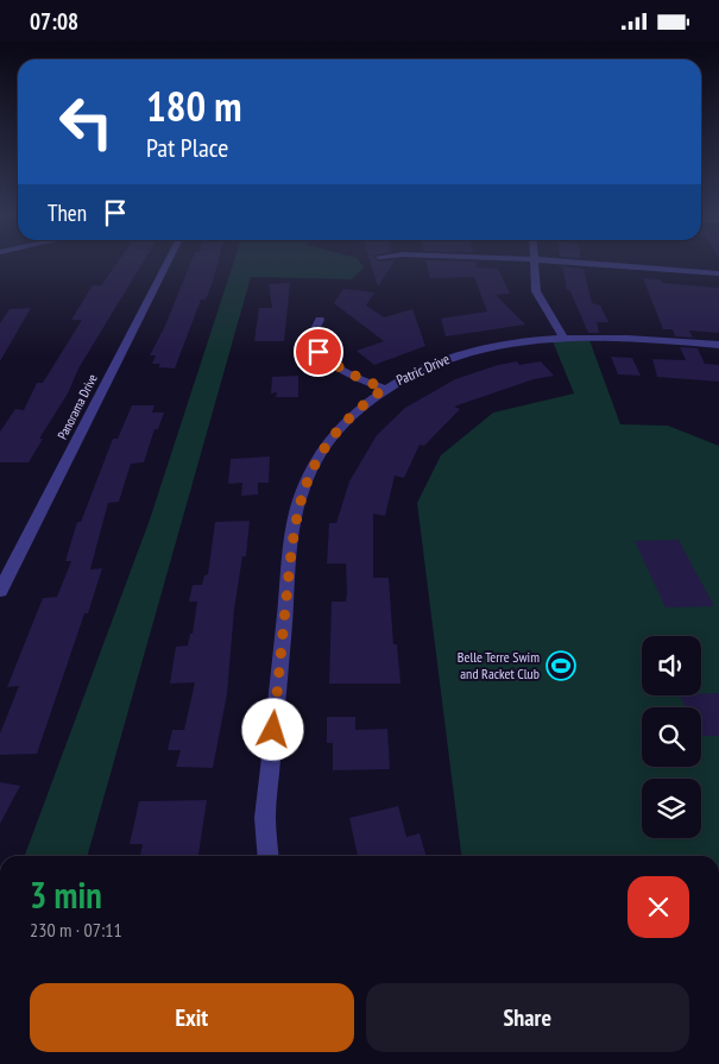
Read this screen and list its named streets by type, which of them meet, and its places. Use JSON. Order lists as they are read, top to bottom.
{
  "streets": {
    "street": ["Patric Drive", "Panorama Drive"]
  },
  "places": {
    "sports": ["Belle Terre Swim and Racket Club"]
  },
  "page": {
    "status": "07:08",
    "turn": ["180 m", "Pat Place"],
    "then": "Then",
    "heading": ["3 min", "230 m · 07:11"],
    "buttons": ["Exit", "Share"]
  }
}
